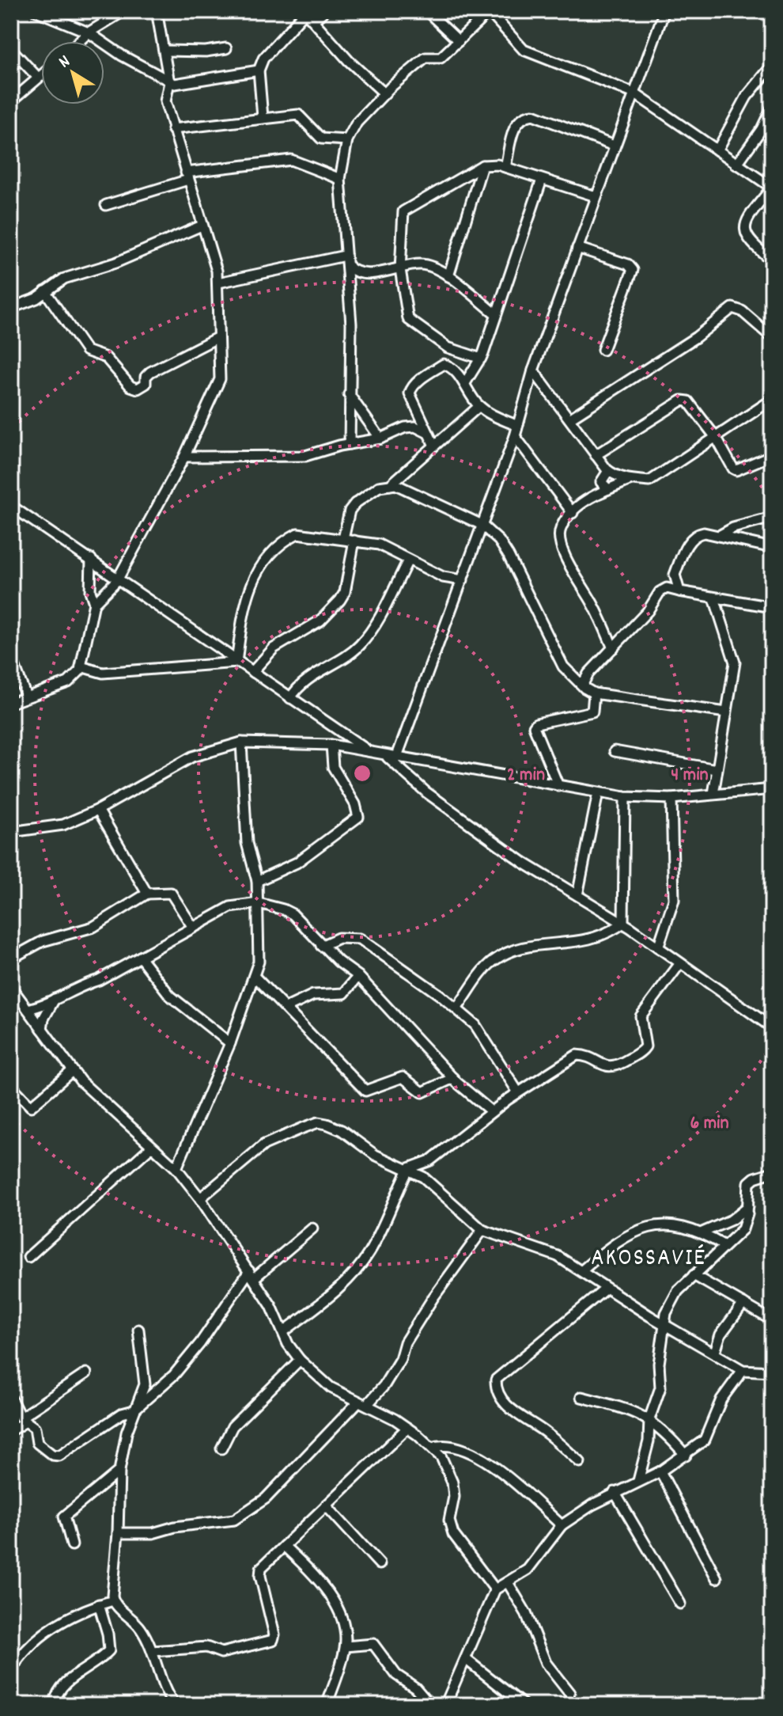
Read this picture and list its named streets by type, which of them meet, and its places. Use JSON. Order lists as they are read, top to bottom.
{
  "districts": ["AKOSSAVIÉ"],
  "north": "top left",
  "rings": ["2 min", "4 min", "6 min"]
}
